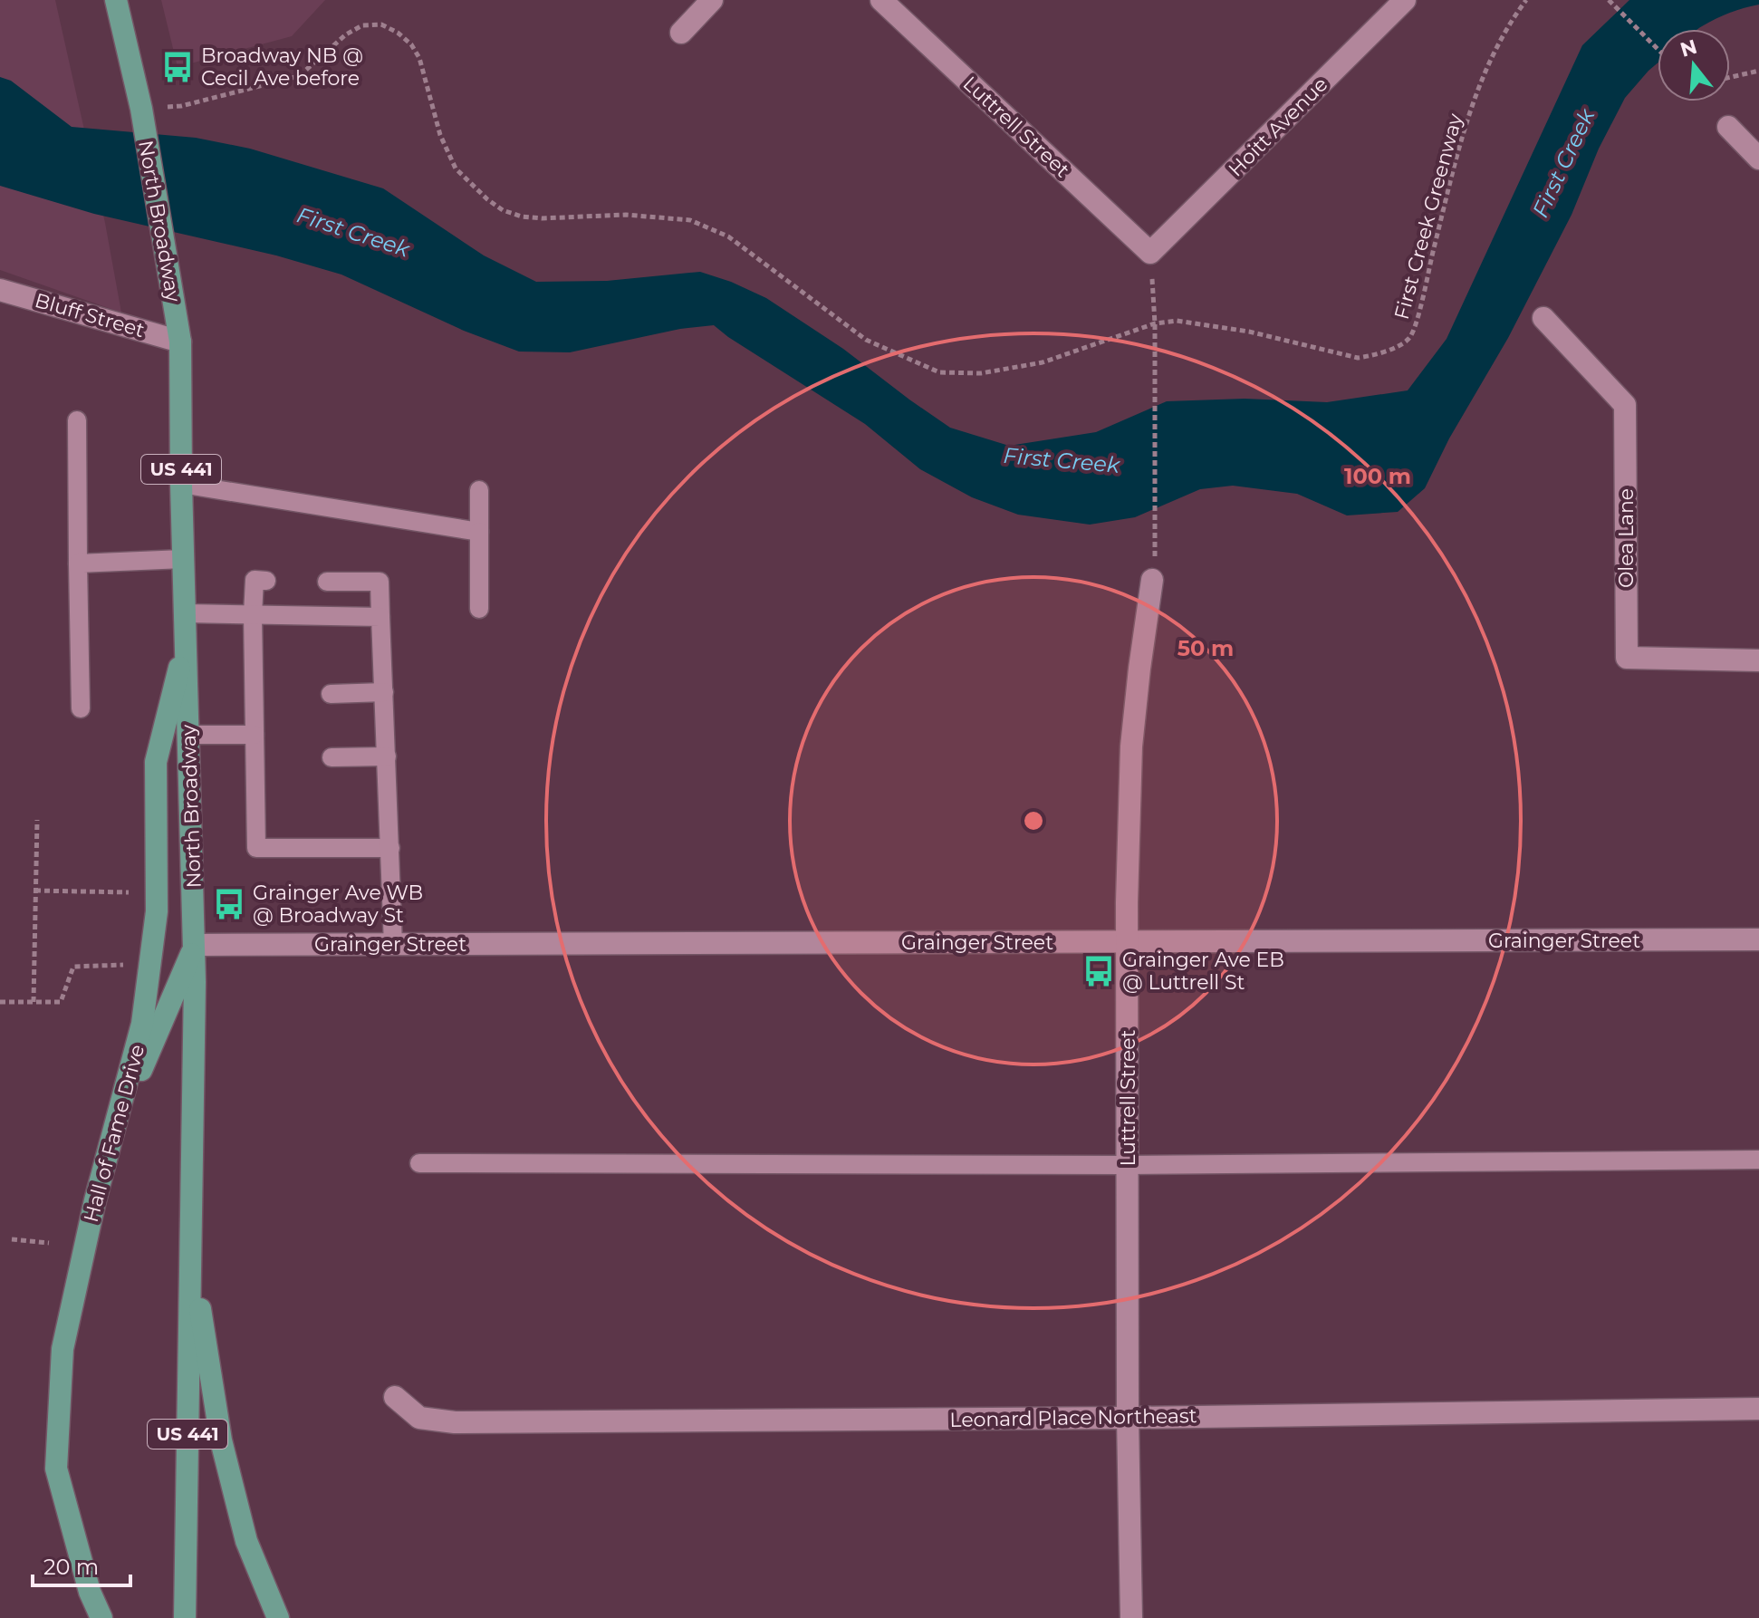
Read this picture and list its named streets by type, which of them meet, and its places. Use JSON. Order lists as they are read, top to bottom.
{
  "streets": {
    "main road": ["North Broadway", "US 441", "Hall of Fame Drive"],
    "street": [
      "Luttrell Street",
      "Hoitt Avenue",
      "Bluff Street",
      "Olea Lane",
      "Grainger Street",
      "Leonard Place Northeast"
    ],
    "path": ["First Creek Greenway"]
  },
  "crossings": [
    ["Luttrell Street", "Hoitt Avenue"],
    ["Luttrell Street", "Grainger Street"],
    ["Luttrell Street", "Leonard Place Northeast"],
    ["First Creek Greenway", "North Broadway"],
    ["North Broadway", "Bluff Street"],
    ["North Broadway", "Grainger Street"],
    ["North Broadway", "Hall of Fame Drive"]
  ],
  "water": ["First Creek"],
  "places": {
    "bus stop": ["Broadway NB @ Cecil Ave before", "Grainger Ave WB @ Broadway St", "Grainger Ave EB @ Luttrell St"]
  },
  "scale_bar": "20 m",
  "north": "top",
  "rings": ["100 m", "50 m"]
}
